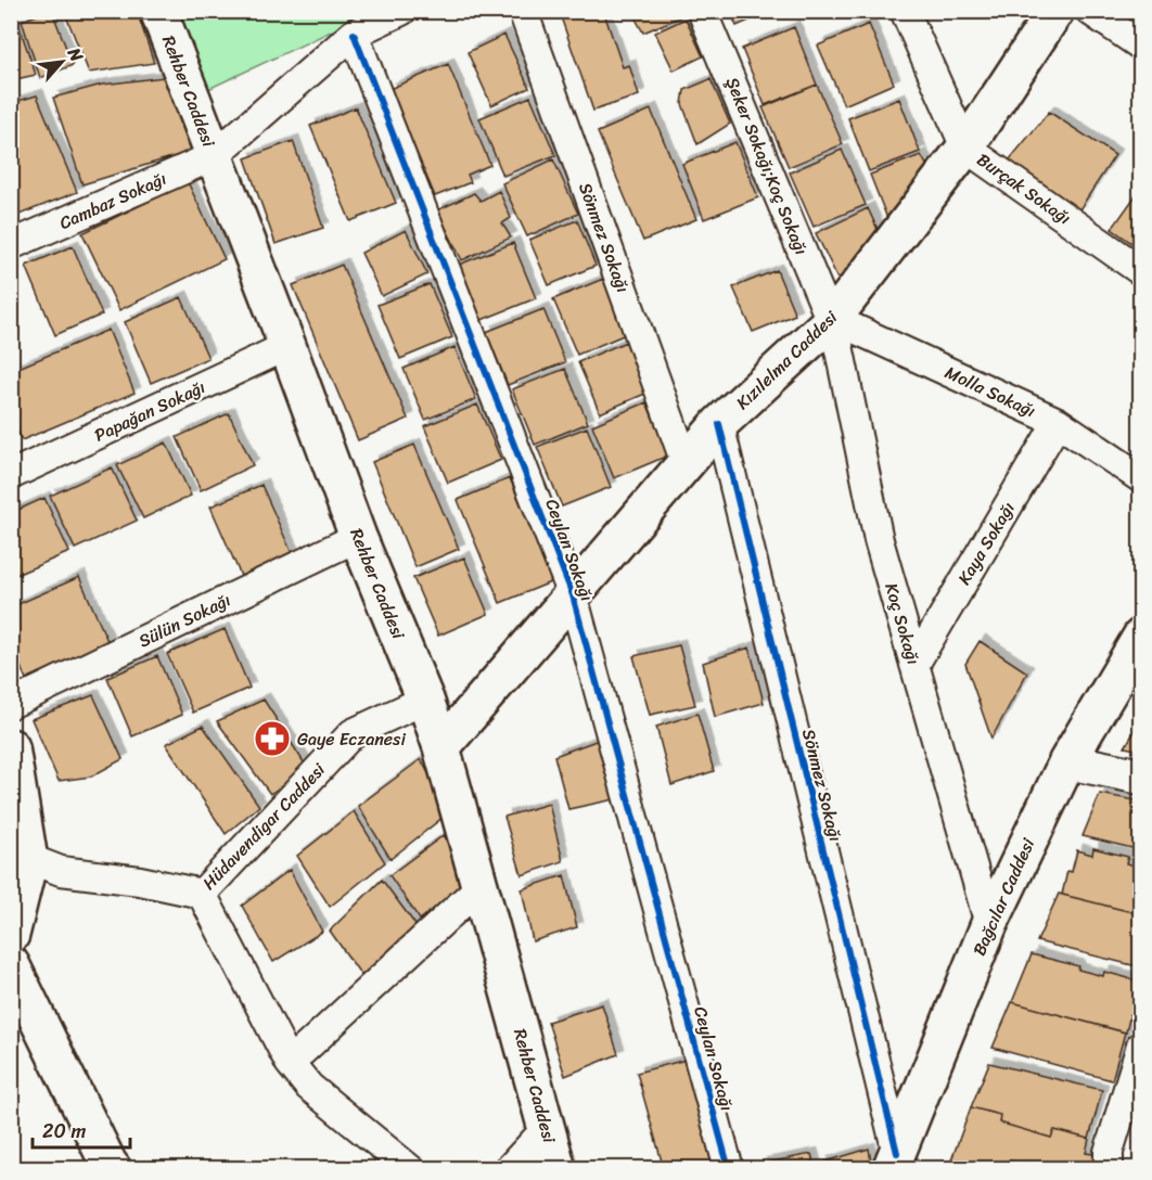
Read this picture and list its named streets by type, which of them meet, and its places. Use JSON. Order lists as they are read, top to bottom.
{
  "streets": {
    "main road": ["Rehber Caddesi", "Kızılelma Caddesi", "Bağcılar Caddesi"],
    "street": [
      "Şeker Sokağı;Koç Sokağı",
      "Burçak Sokağı",
      "Cambaz Sokağı",
      "Sönmez Sokağı",
      "Molla Sokağı",
      "Papağan Sokağı",
      "Kaya Sokağı",
      "Ceylan Sokağı",
      "Sülün Sokağı",
      "Koç Sokağı",
      "Hüdavendigar Caddesi"
    ]
  },
  "crossings": [
    ["Rehber Caddesi", "Cambaz Sokağı"],
    ["Rehber Caddesi", "Kızılelma Caddesi"],
    ["Rehber Caddesi", "Papağan Sokağı"],
    ["Rehber Caddesi", "Sülün Sokağı"],
    ["Rehber Caddesi", "Hüdavendigar Caddesi"],
    ["Şeker Sokağı;Koç Sokağı", "Kızılelma Caddesi"],
    ["Şeker Sokağı;Koç Sokağı", "Molla Sokağı"],
    ["Şeker Sokağı;Koç Sokağı", "Koç Sokağı"],
    ["Burçak Sokağı", "Kızılelma Caddesi"],
    ["Sönmez Sokağı", "Kızılelma Caddesi"],
    ["Sönmez Sokağı", "Bağcılar Caddesi"],
    ["Kızılelma Caddesi", "Molla Sokağı"],
    ["Kızılelma Caddesi", "Ceylan Sokağı"],
    ["Kızılelma Caddesi", "Koç Sokağı"],
    ["Molla Sokağı", "Kaya Sokağı"],
    ["Molla Sokağı", "Koç Sokağı"],
    ["Kaya Sokağı", "Koç Sokağı"],
    ["Koç Sokağı", "Bağcılar Caddesi"]
  ],
  "places": {
    "pharmacy": ["Gaye Eczanesi"]
  },
  "scale_bar": "20 m",
  "north": "top right"
}
